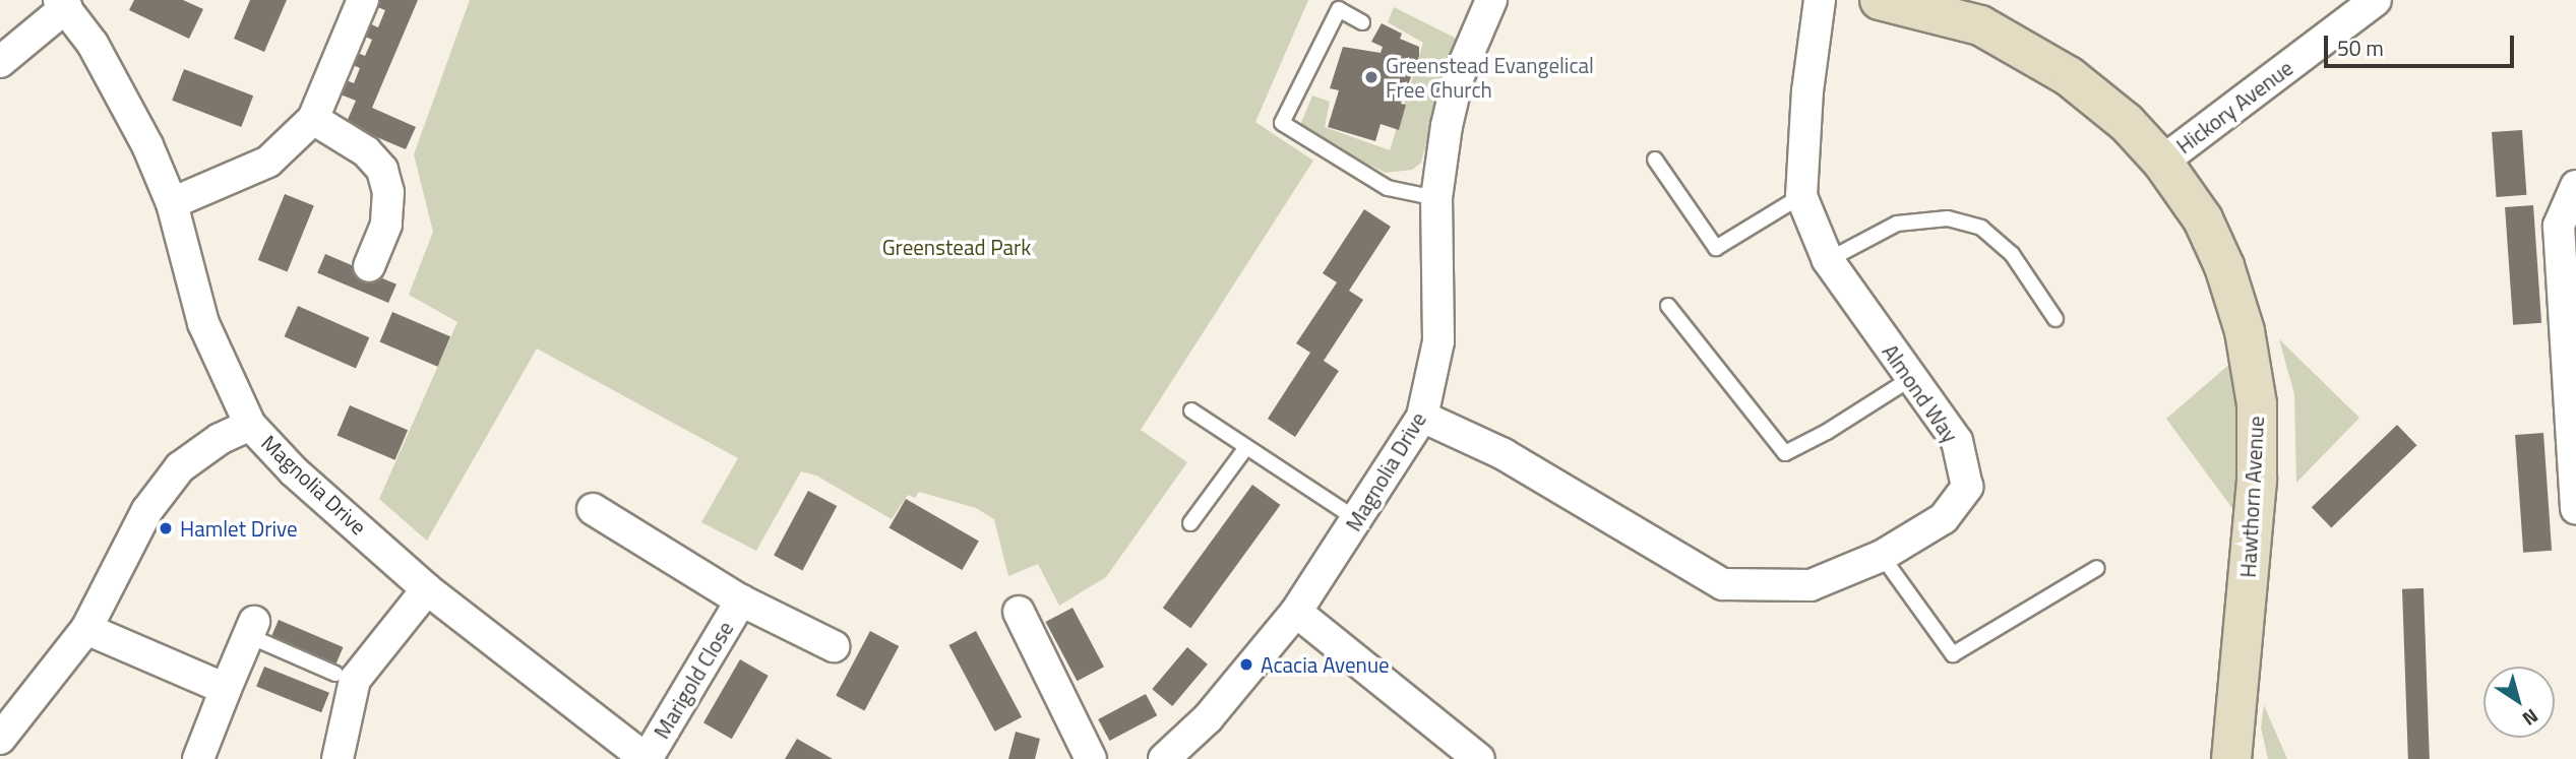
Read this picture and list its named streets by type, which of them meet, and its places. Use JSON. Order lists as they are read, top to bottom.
{
  "streets": {
    "street": [
      "Hickory Avenue",
      "Almond Way",
      "Magnolia Drive",
      "Hawthorn Avenue",
      "Marigold Close"
    ]
  },
  "crossings": [
    ["Hickory Avenue", "Hawthorn Avenue"],
    ["Almond Way", "Magnolia Drive"],
    ["Magnolia Drive", "Marigold Close"]
  ],
  "parks": ["Greenstead Park"],
  "places": ["Greenstead Evangelical Free Church", "Hamlet Drive", "Acacia Avenue"],
  "scale_bar": "50 m",
  "north": "bottom right"
}
